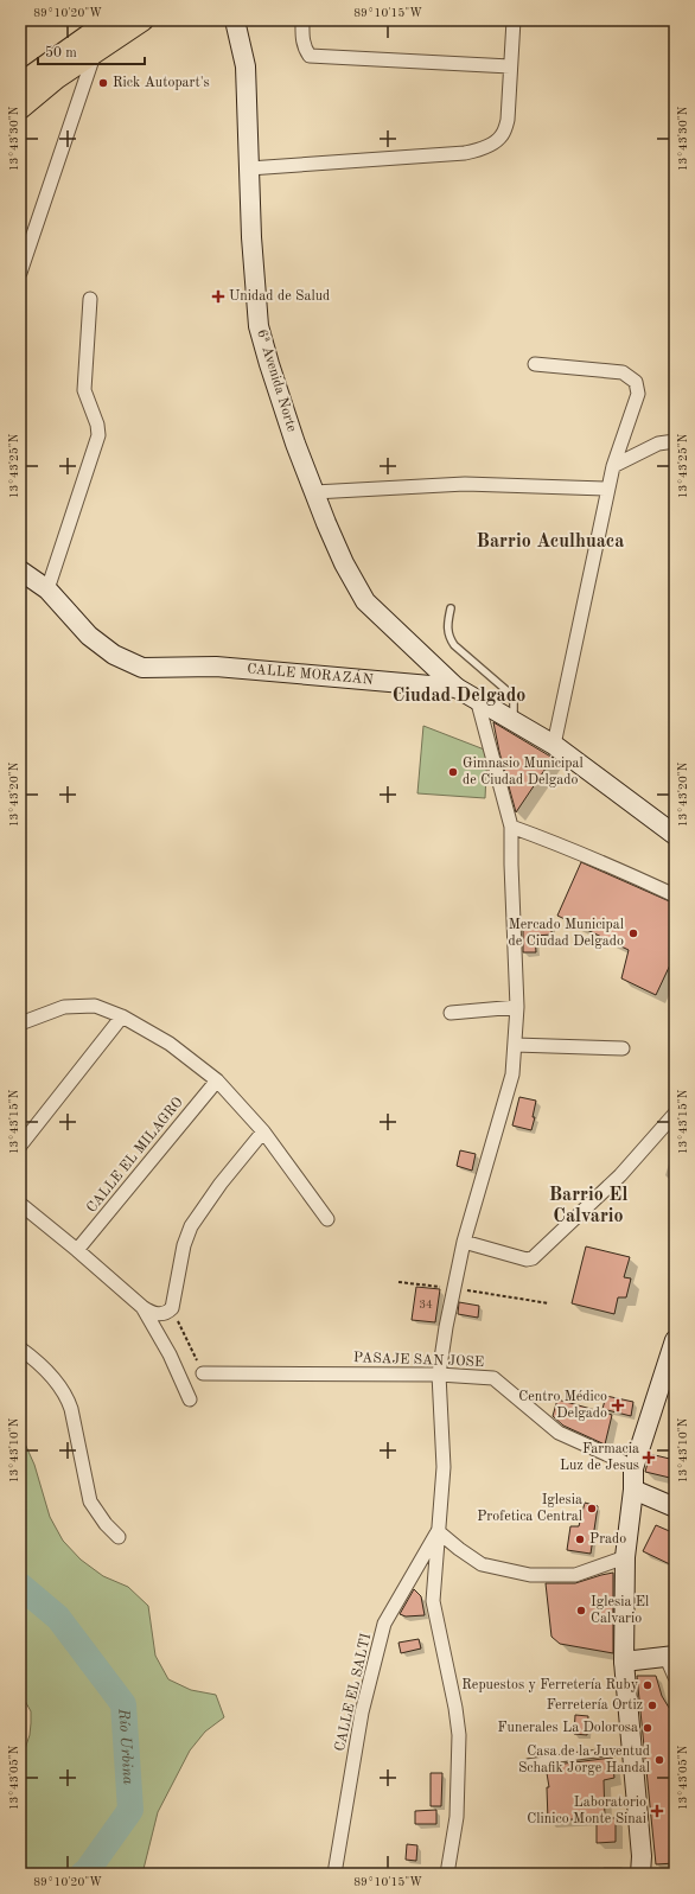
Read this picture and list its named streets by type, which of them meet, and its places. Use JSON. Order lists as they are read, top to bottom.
{
  "streets": {
    "main road": ["6ª Avenida Norte", "CALLE MORAZÁN"],
    "street": ["CALLE EL MILAGRO", "PASAJE SAN JOSE", "CALLE EL SALTI"]
  },
  "crossings": [
    ["6ª Avenida Norte", "CALLE MORAZÁN"]
  ],
  "districts": ["Barrio Aculhuaca", "Ciudad Delgado", "Barrio El Calvario"],
  "water": ["Río Urbina"],
  "places": {
    "other": [
      "Rick Autopart's",
      "Gimnasio Municipal de Ciudad Delgado",
      "Mercado Municipal de Ciudad Delgado",
      "Iglesia Profetica Central",
      "Prado",
      "Iglesia El Calvario",
      "Repuestos y Ferretería Ruby",
      "Ferretería Ortiz",
      "Funerales La Dolorosa",
      "Casa de la Juventud Schafik Jorge Handal"
    ],
    "health": [
      "Unidad de Salud",
      "Centro Médico Delgado",
      "Farmacia Luz de Jesus",
      "Laboratorio Clinico Monte Sinai"
    ]
  },
  "house_numbers": ["34"],
  "scale_bar": "50 m",
  "coordinates": [
    "89°10'20\"W",
    "89°10'15\"W",
    "13°43'30\"N",
    "13°43'25\"N",
    "13°43'20\"N",
    "13°43'15\"N",
    "13°43'10\"N",
    "13°43'05\"N"
  ]
}
